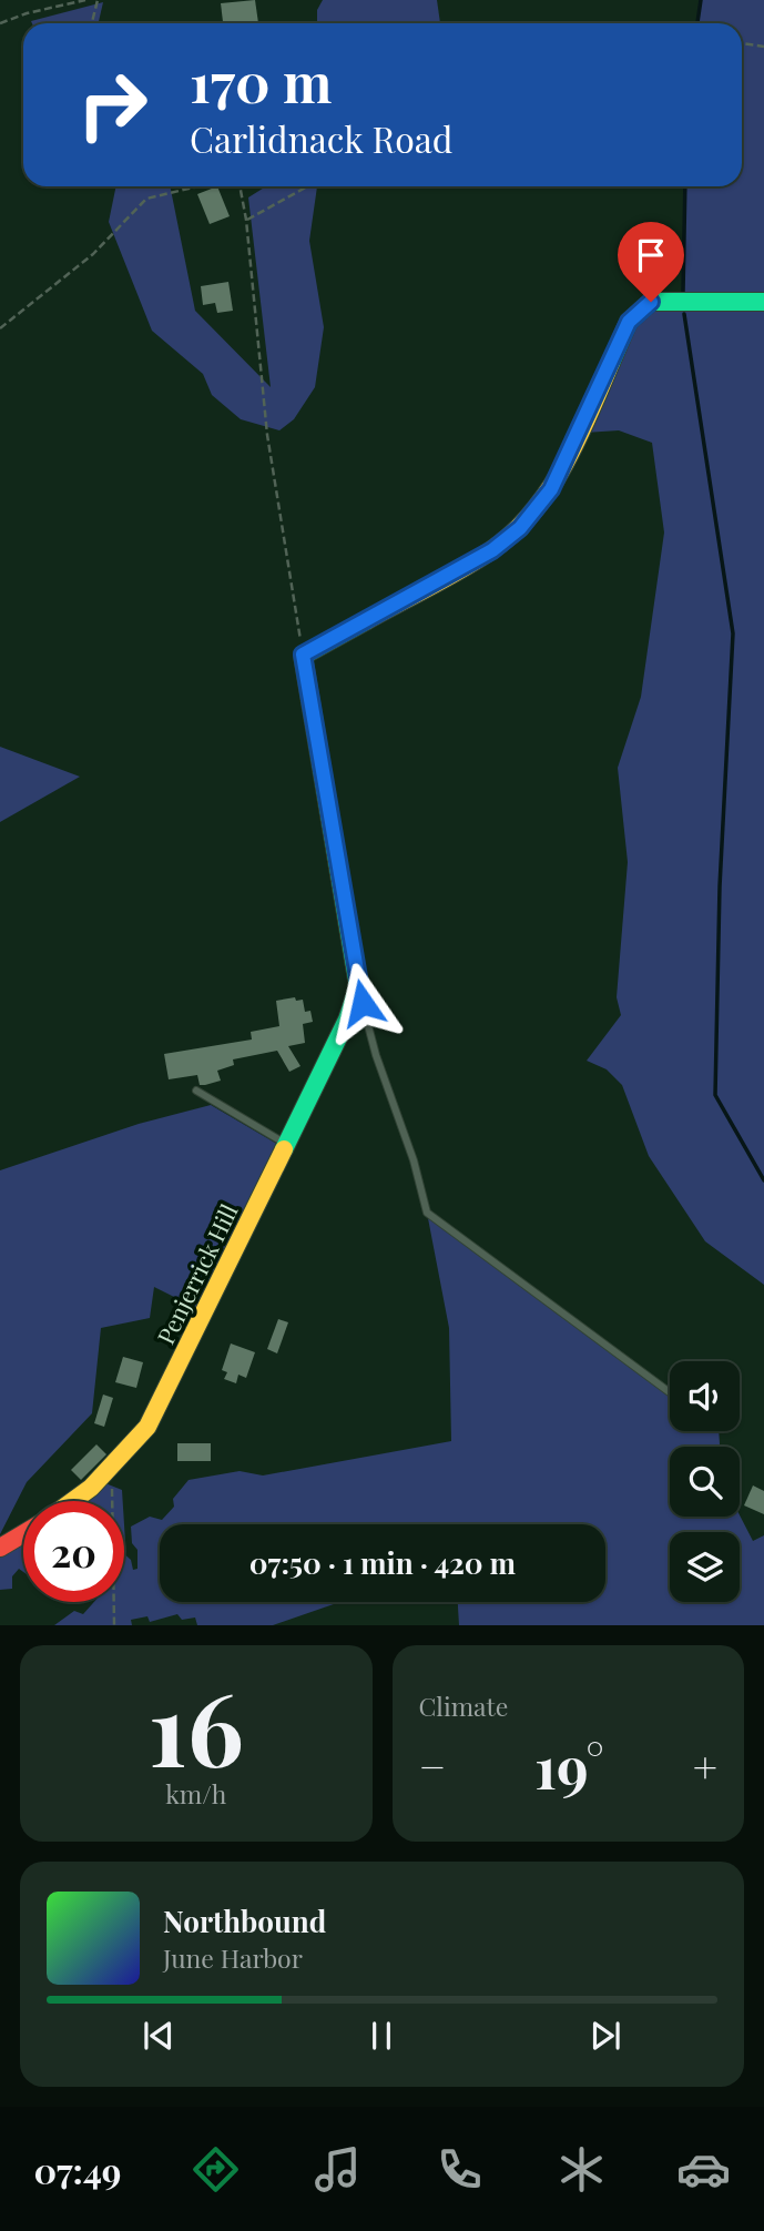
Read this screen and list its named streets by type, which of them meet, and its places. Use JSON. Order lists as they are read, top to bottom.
{
  "streets": {
    "street": ["Penjerrick Hill"]
  },
  "page": {
    "turn": ["170 m", "Carlidnack Road"],
    "limit": "20",
    "trip": "07:50 · 1 min · 420 m",
    "tile": [
      ["16", "km/h"],
      "Climate"
    ],
    "heat": ["−", "19°", "+"],
    "song": ["Northbound", "June Harbor"],
    "tabs": "07:49"
  }
}
